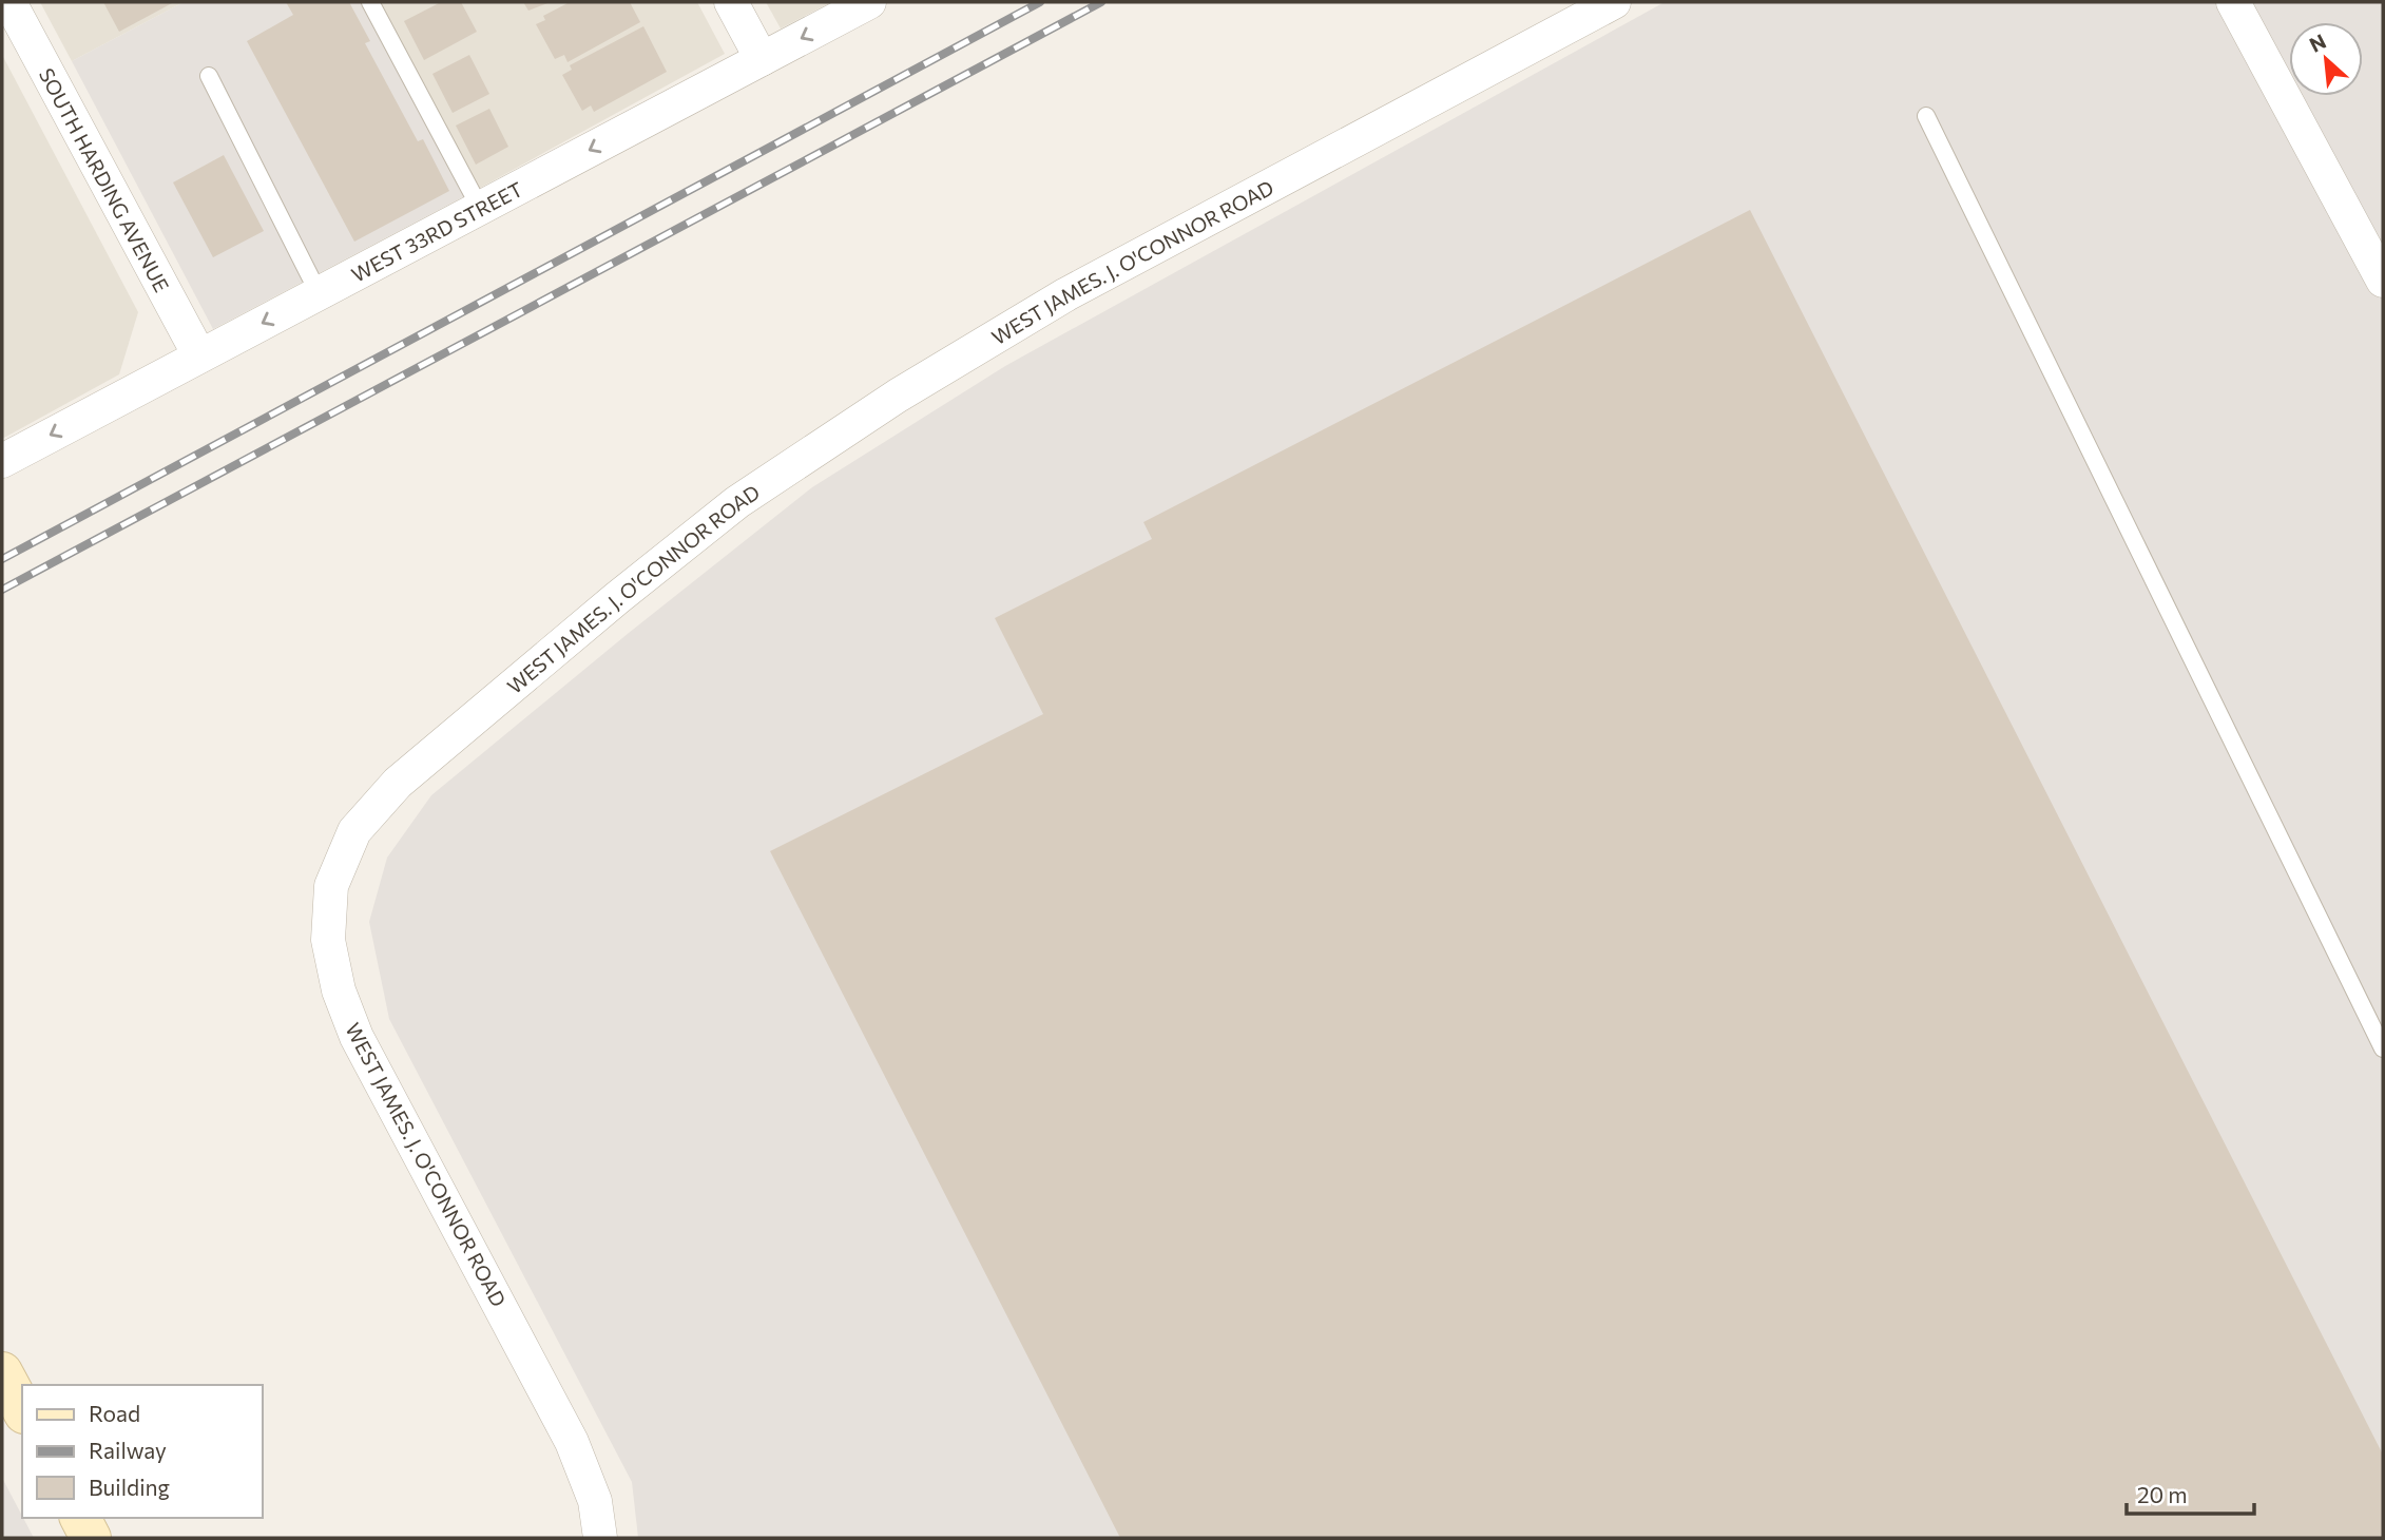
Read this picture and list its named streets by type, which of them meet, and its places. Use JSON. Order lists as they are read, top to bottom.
{
  "streets": {
    "street": ["SOUTH HARDING AVENUE", "WEST 33RD STREET", "WEST JAMES. J. O'CONNOR ROAD"]
  },
  "crossings": [
    ["SOUTH HARDING AVENUE", "WEST 33RD STREET"]
  ],
  "one_way": ["WEST 33RD STREET"],
  "legend": ["Road", "Railway", "Building"],
  "scale_bar": "20 m",
  "north": "top left"
}
